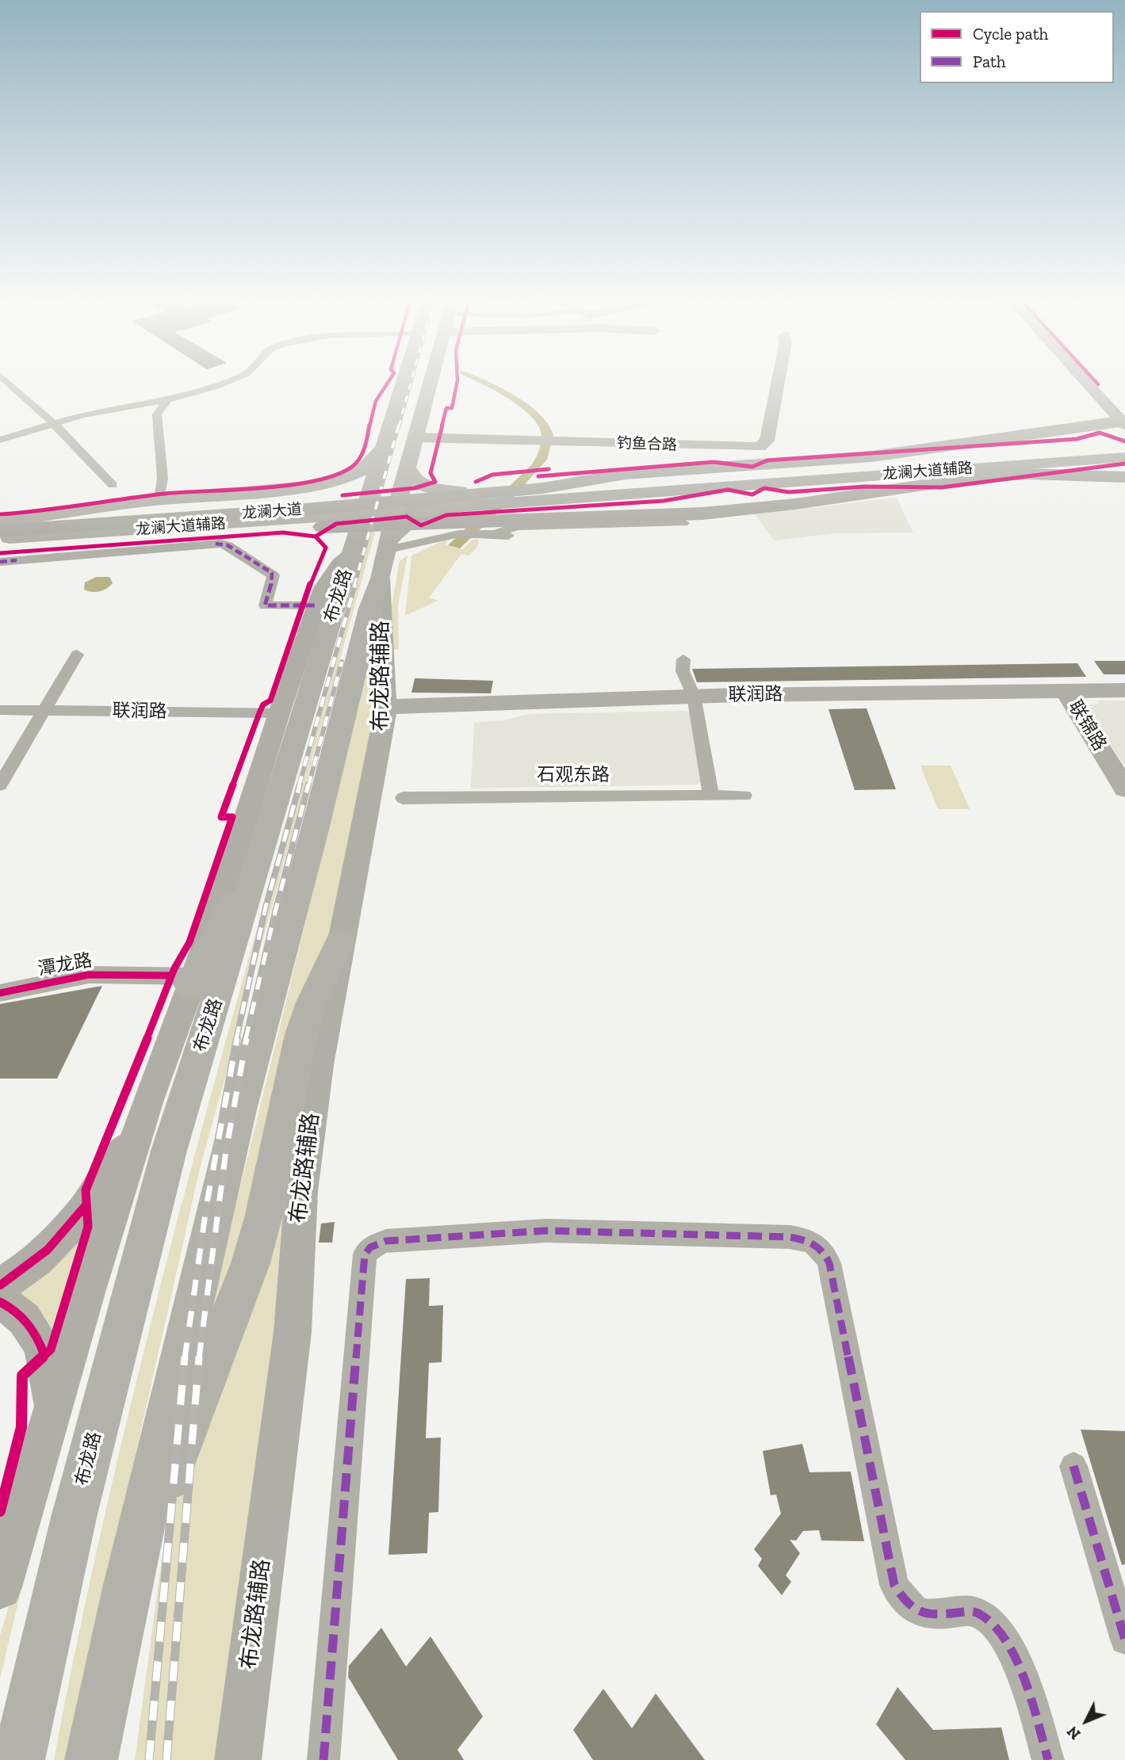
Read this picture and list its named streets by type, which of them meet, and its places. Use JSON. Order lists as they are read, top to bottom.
{
  "streets": {
    "highway": ["龙澜大道"],
    "main road": [
      "钓鱼合路",
      "龙澜大道辅路",
      "布龙路",
      "布龙路辅路",
      "联润路"
    ],
    "street": ["联锦路", "石观东路", "潭龙路"]
  },
  "crossings": [
    ["钓鱼合路", "布龙路"],
    ["龙澜大道辅路", "龙澜大道"],
    ["龙澜大道辅路", "布龙路"],
    ["布龙路", "布龙路辅路"],
    ["布龙路辅路", "联润路"],
    ["联润路", "联锦路"]
  ],
  "legend": ["Cycle path", "Path"],
  "north": "bottom left"
}
